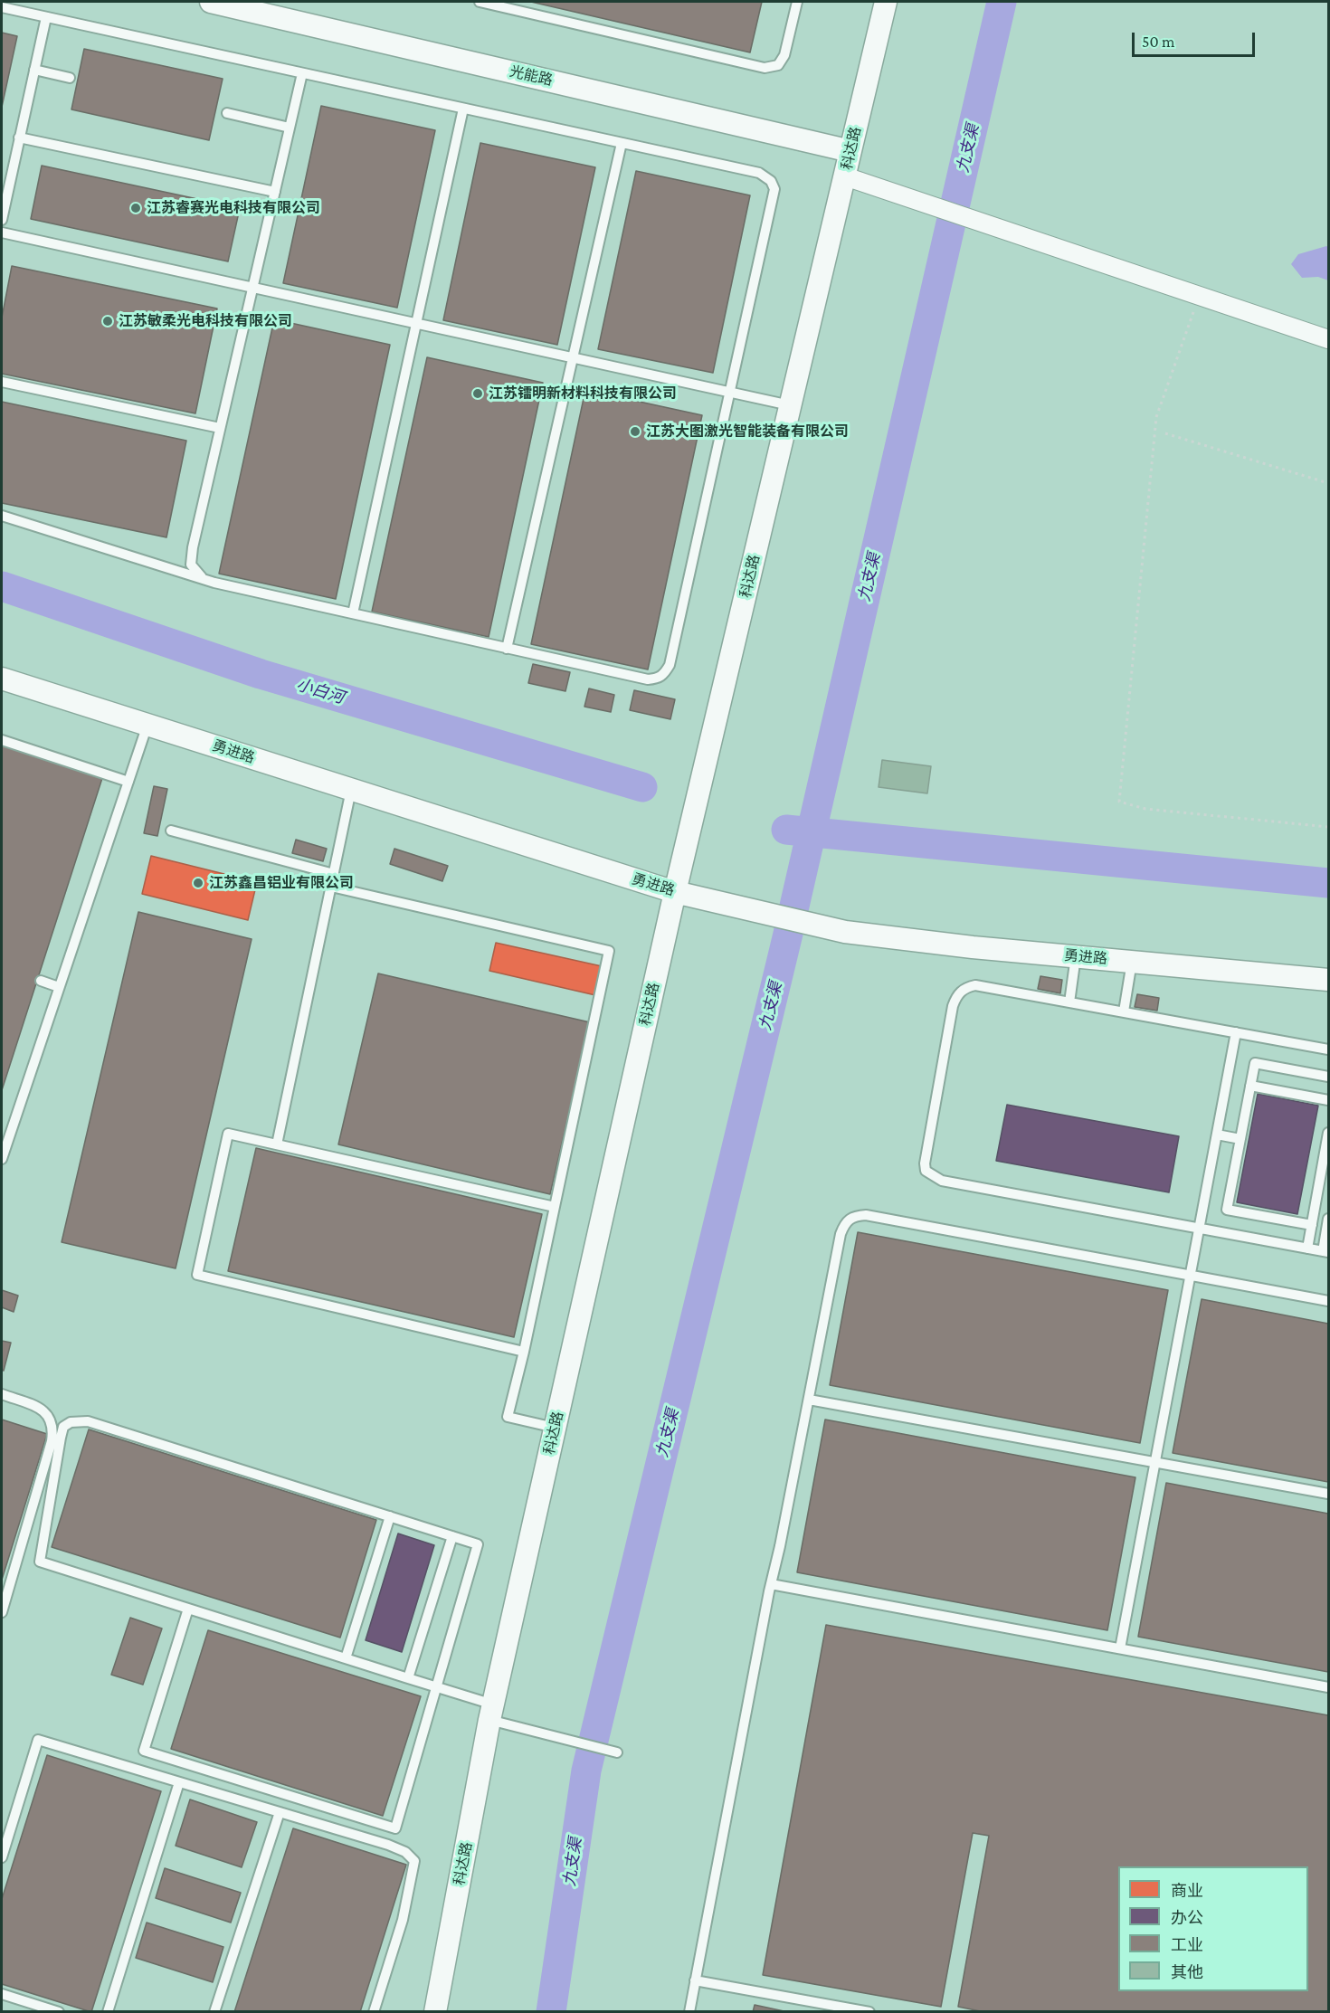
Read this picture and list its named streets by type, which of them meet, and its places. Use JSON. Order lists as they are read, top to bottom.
{
  "streets": {
    "street": ["光能路", "科达路", "勇进路"]
  },
  "crossings": [
    ["光能路", "科达路"],
    ["科达路", "勇进路"]
  ],
  "water": ["九支渠", "小白河"],
  "places": [
    "江苏睿赛光电科技有限公司",
    "江苏敏柔光电科技有限公司",
    "江苏镭明新材料科技有限公司",
    "江苏大图激光智能装备有限公司",
    "江苏鑫昌铝业有限公司"
  ],
  "legend": [
    "商业",
    "办公",
    "工业",
    "其他"
  ],
  "scale_bar": "50 m"
}
